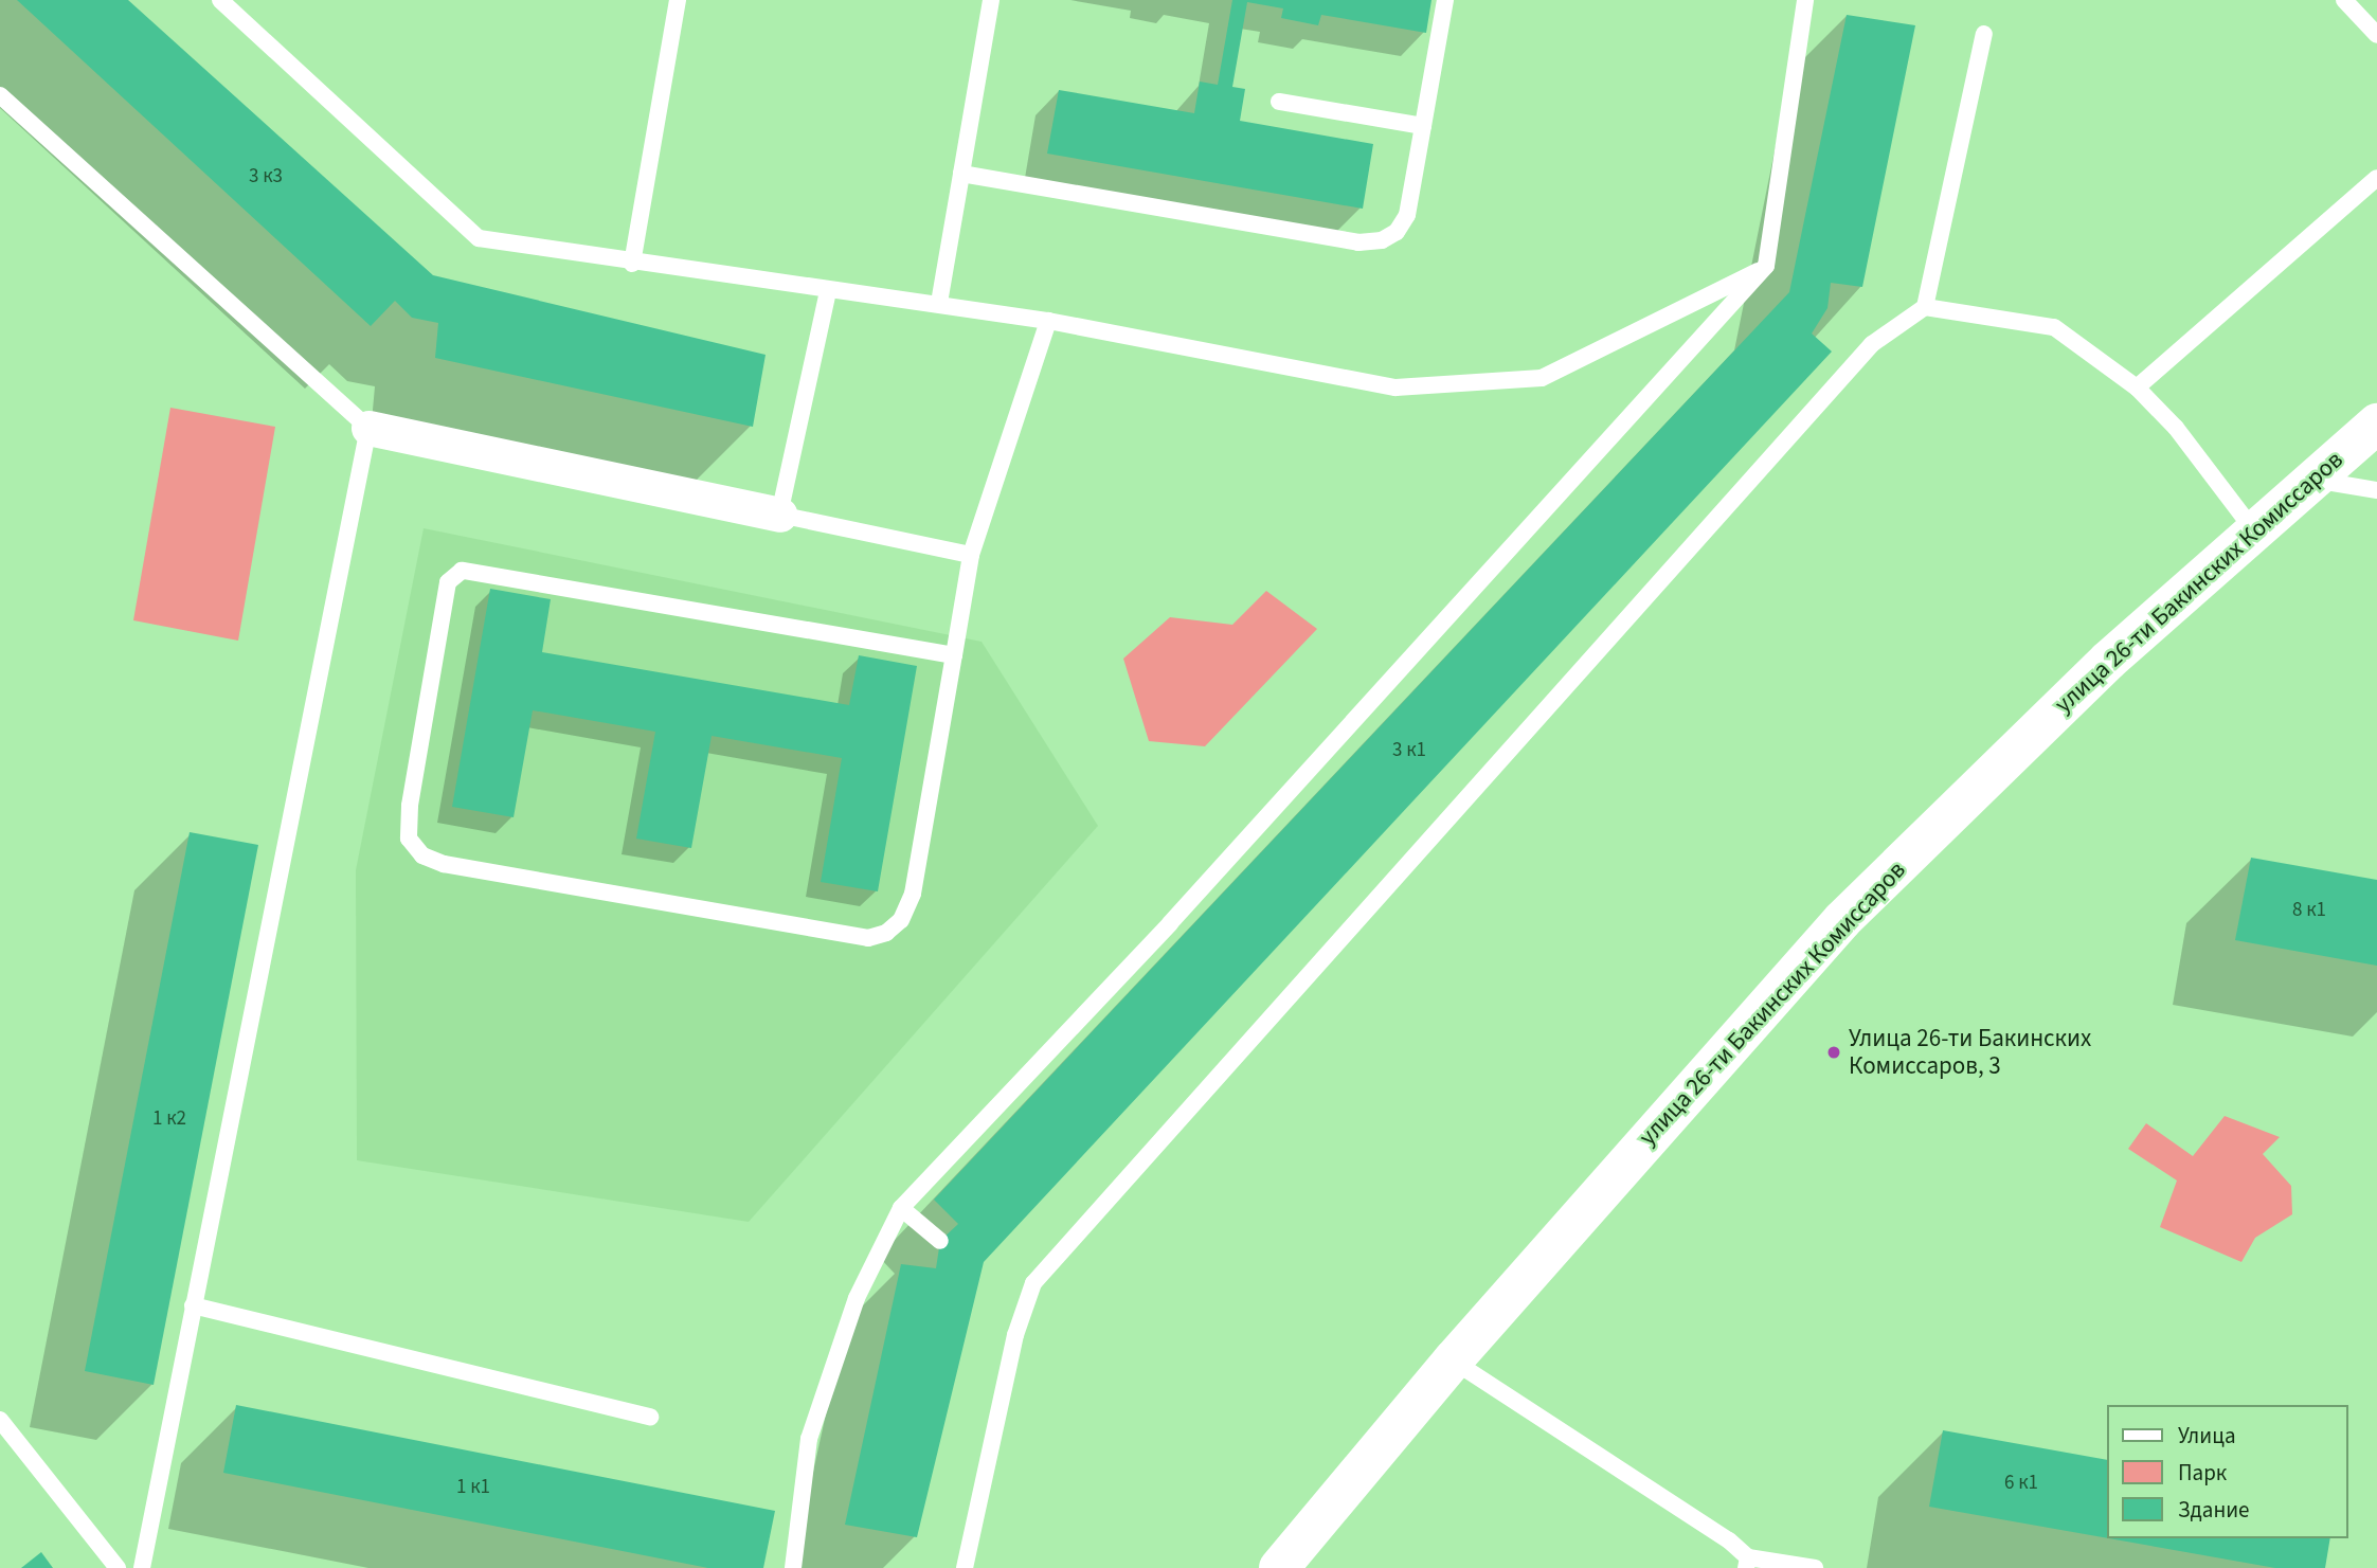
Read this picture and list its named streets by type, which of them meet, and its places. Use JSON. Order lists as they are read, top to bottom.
{
  "streets": {
    "main road": ["улица 26-ти Бакинских Комиссаров"]
  },
  "places": ["Улица 26-ти Бакинских Комиссаров, 3"],
  "house_numbers": [
    "3 к3",
    "3 к1",
    "8 к1",
    "1 к2",
    "6 к1",
    "1 к1"
  ],
  "legend": ["Улица", "Парк", "Здание"]
}
